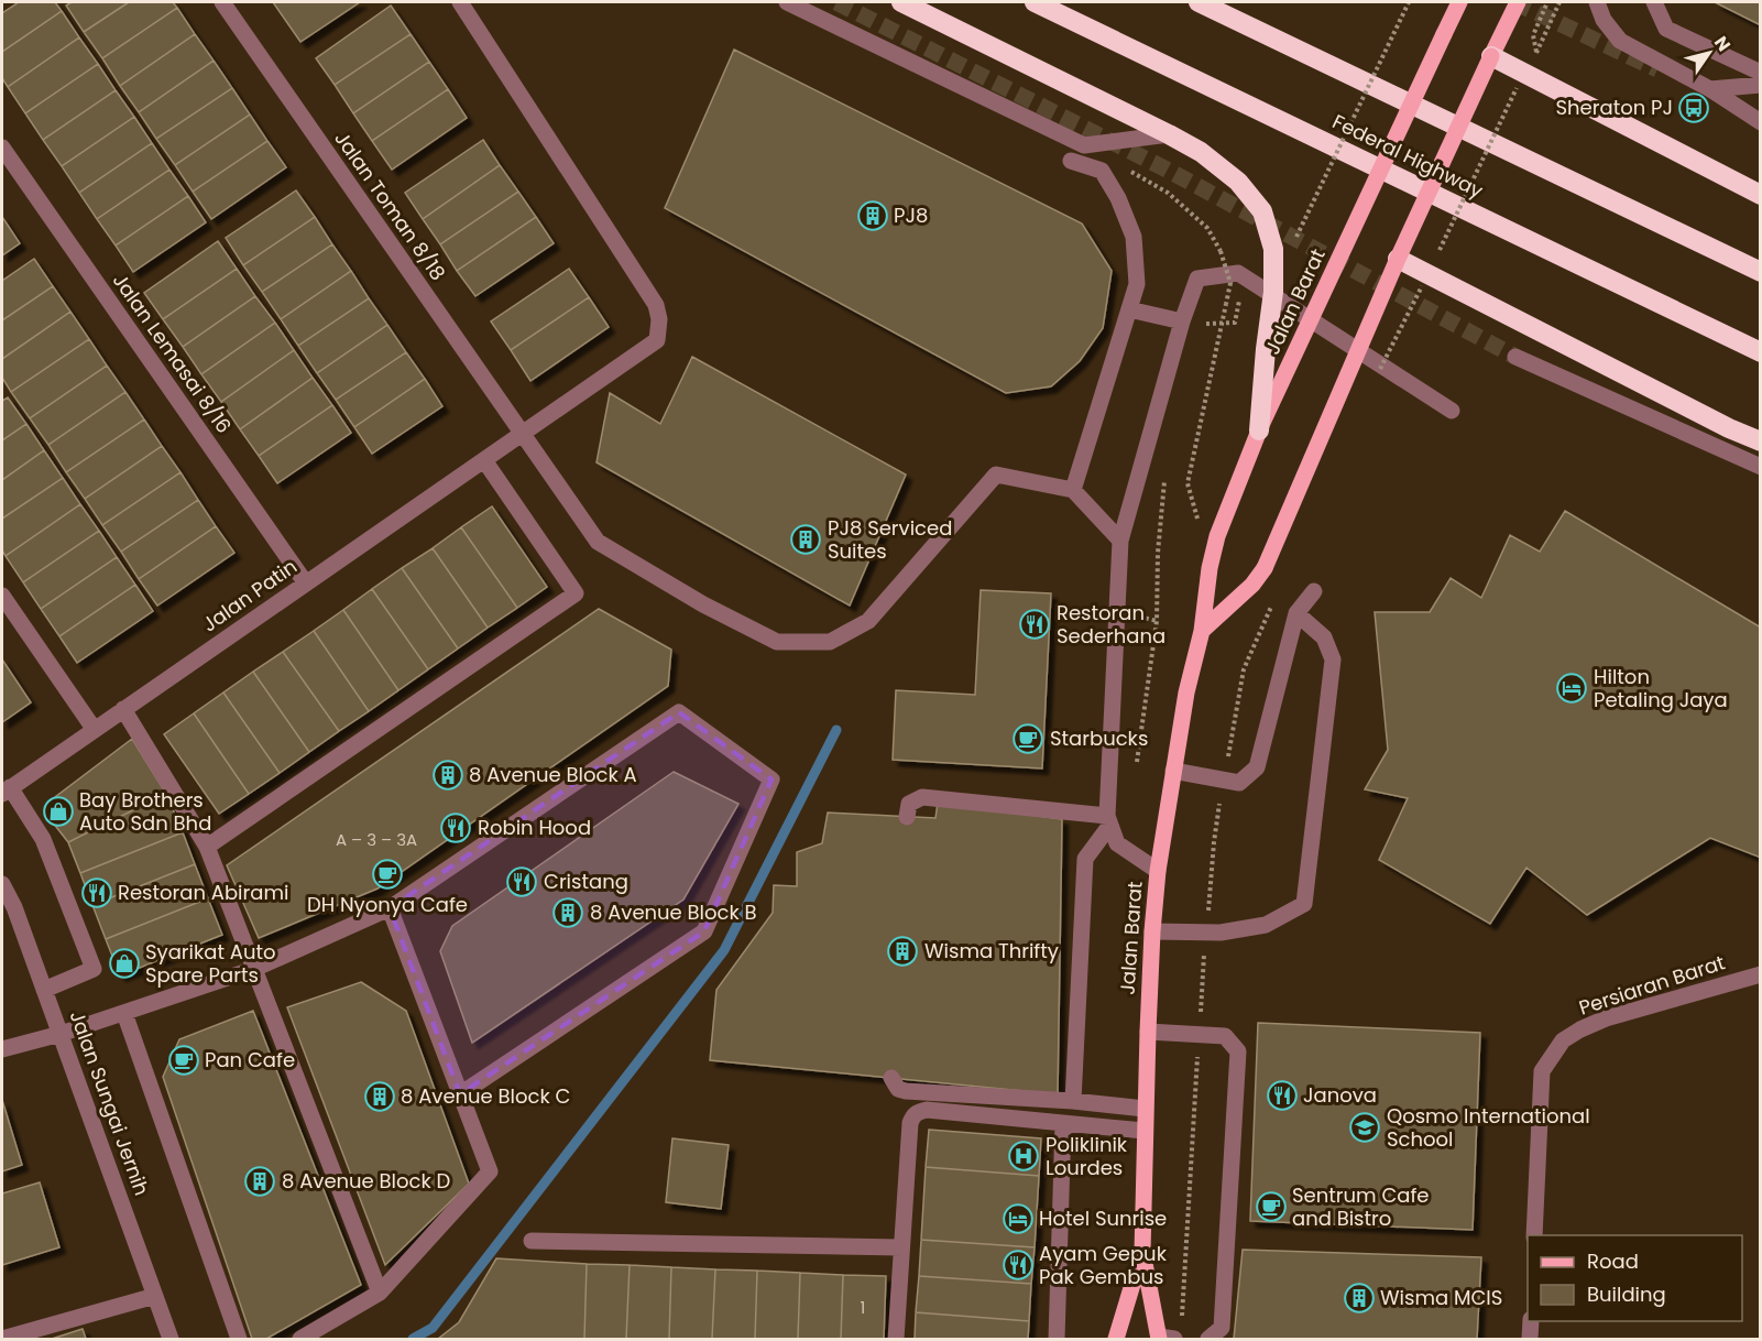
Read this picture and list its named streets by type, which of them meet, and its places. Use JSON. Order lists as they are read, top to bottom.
{
  "streets": {
    "highway": ["Federal Highway"],
    "main road": ["Jalan Barat"],
    "street": [
      "Jalan Toman 8/18",
      "Jalan Lemasai 8/16",
      "Jalan Patin",
      "Persiaran Barat",
      "Jalan Sungai Jernih"
    ]
  },
  "crossings": [
    ["Jalan Toman 8/18", "Jalan Patin"],
    ["Jalan Lemasai 8/16", "Jalan Patin"]
  ],
  "places": {
    "bus stop": ["Sheraton PJ"],
    "building": [
      "PJ8",
      "PJ8 Serviced Suites",
      "8 Avenue Block A",
      "8 Avenue Block B",
      "Wisma Thrifty",
      "8 Avenue Block C",
      "8 Avenue Block D",
      "Wisma MCIS"
    ],
    "restaurant": [
      "Restoran Sederhana",
      "Robin Hood",
      "Cristang",
      "Restoran Abirami",
      "Janova",
      "Ayam Gepuk Pak Gembus"
    ],
    "hotel": ["Hilton Petaling Jaya", "Hotel Sunrise"],
    "cafe": [
      "Starbucks",
      "DH Nyonya Cafe",
      "Pan Cafe",
      "Sentrum Cafe and Bistro"
    ],
    "shop": ["Bay Brothers Auto Sdn Bhd", "Syarikat Auto Spare Parts"],
    "school or university": ["Qosmo International School"],
    "hospital": ["Poliklinik Lourdes"]
  },
  "house_numbers": ["A – 3 – 3A", "1"],
  "legend": ["Road", "Building"],
  "north": "top right"
}
